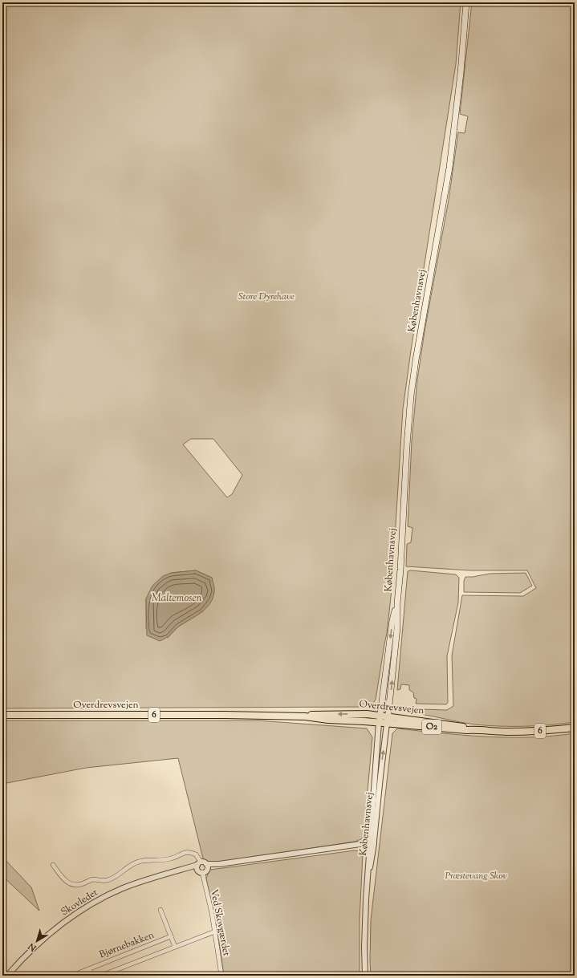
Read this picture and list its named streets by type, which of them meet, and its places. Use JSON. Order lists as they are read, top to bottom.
{
  "streets": {
    "main road": [
      "Københavnsvej",
      "Overdrevsvejen",
      "6",
      "O2"
    ],
    "street": ["Skovledet", "Ved Skovgærdet", "Bjørnebakken"]
  },
  "crossings": [
    ["Københavnsvej", "Overdrevsvejen"],
    ["Skovledet", "Ved Skovgærdet"],
    ["Ved Skovgærdet", "Bjørnebakken"]
  ],
  "water": ["Maltemosen"],
  "parks": ["Store Dyrehave", "Præstevang Skov"],
  "north": "bottom left"
}
